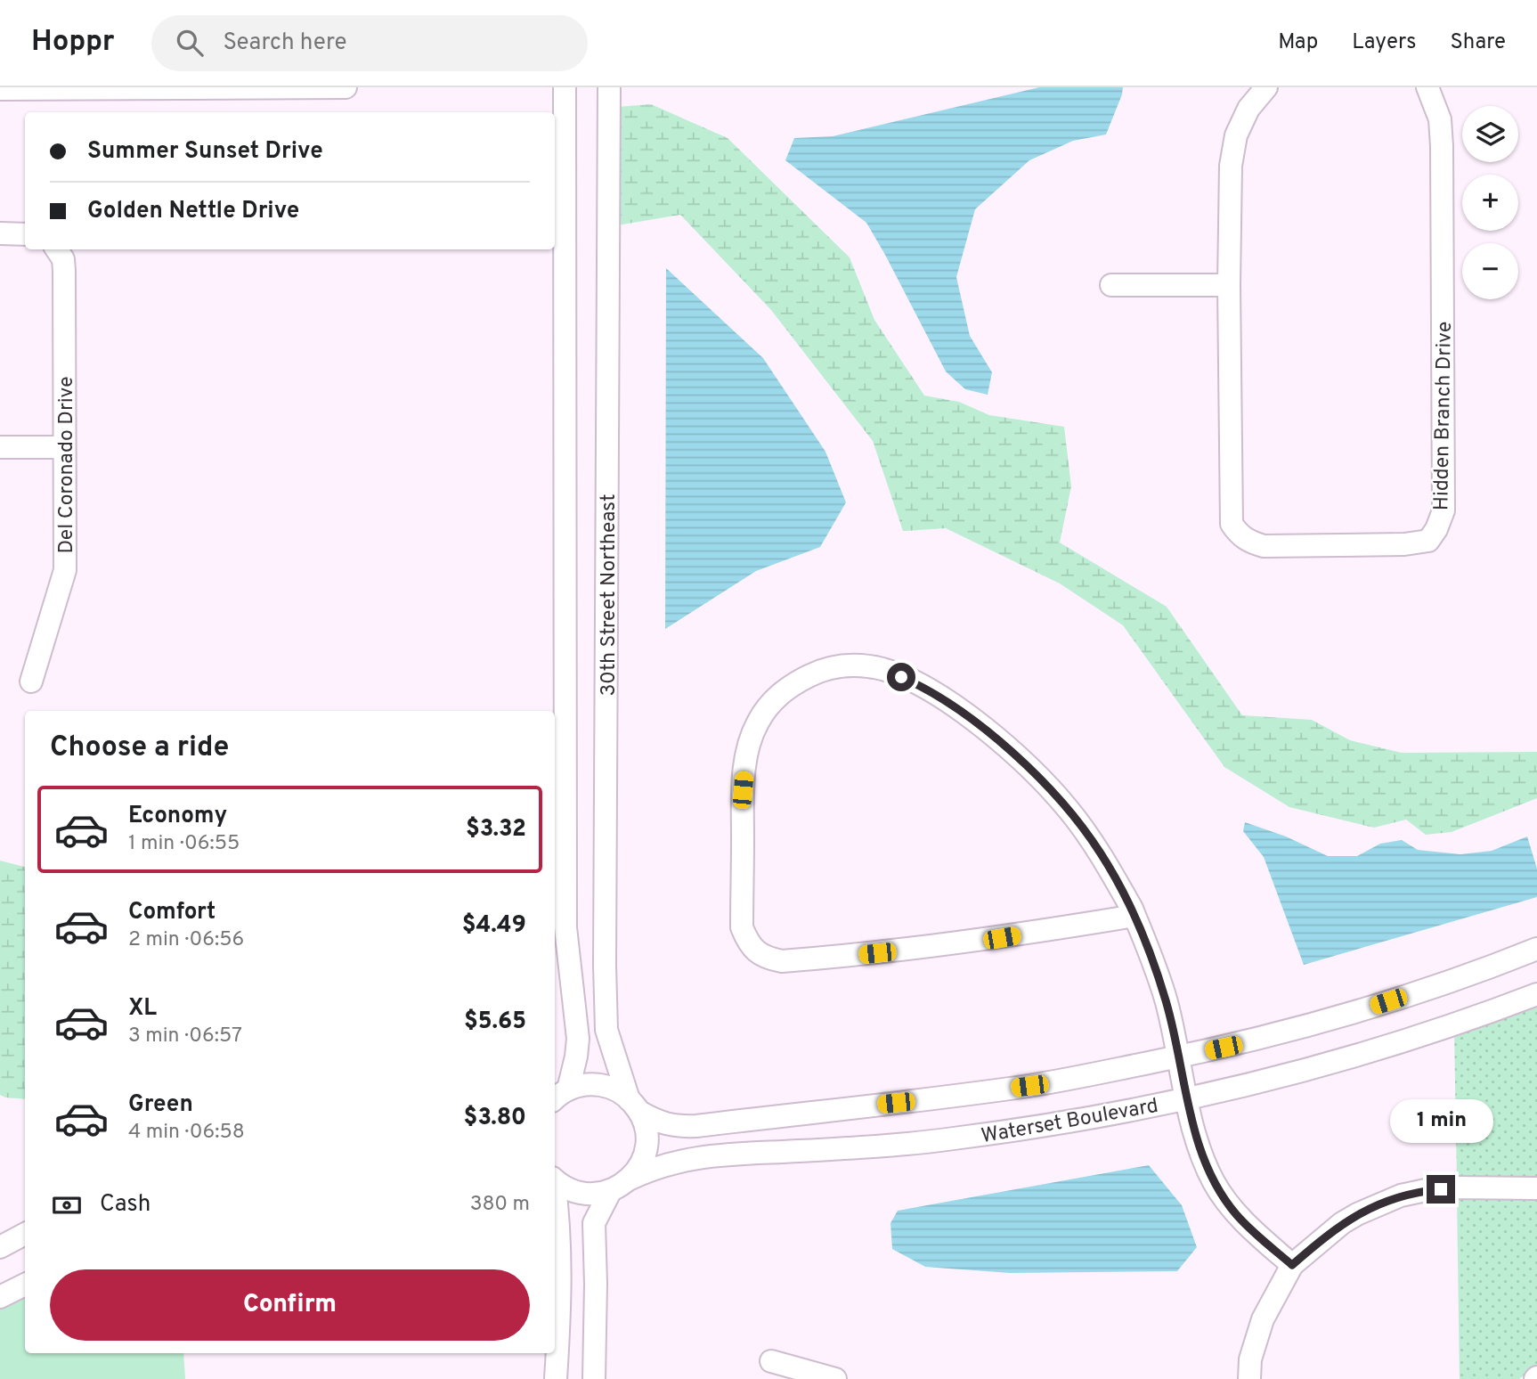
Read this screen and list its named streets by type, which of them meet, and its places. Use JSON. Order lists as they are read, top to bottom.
{
  "streets": {
    "street": [
      "Hidden Branch Drive",
      "Del Coronado Drive",
      "30th Street Northeast",
      "Waterset Boulevard"
    ]
  },
  "crossings": [
    ["30th Street Northeast", "Waterset Boulevard"]
  ],
  "page": {
    "header": "Hoppr",
    "search": "Search here",
    "nav": ["Map", "Layers", "Share"],
    "map_buttons": ["+", "−"],
    "banner": ["Summer Sunset Drive", "Golden Nettle Drive"],
    "heading": "Choose a ride",
    "list": [
      {
        "name": "Economy",
        "note": "1 min · 06:55",
        "value": "$3.32"
      },
      {
        "name": "Comfort",
        "note": "2 min · 06:56",
        "value": "$4.49"
      },
      {
        "name": "XL",
        "note": "3 min · 06:57",
        "value": "$5.65"
      },
      {
        "name": "Green",
        "note": "4 min · 06:58",
        "value": "$3.80"
      }
    ],
    "bubble": "1 min",
    "pay": ["Cash", "380 m"],
    "buttons": "Confirm"
  }
}
